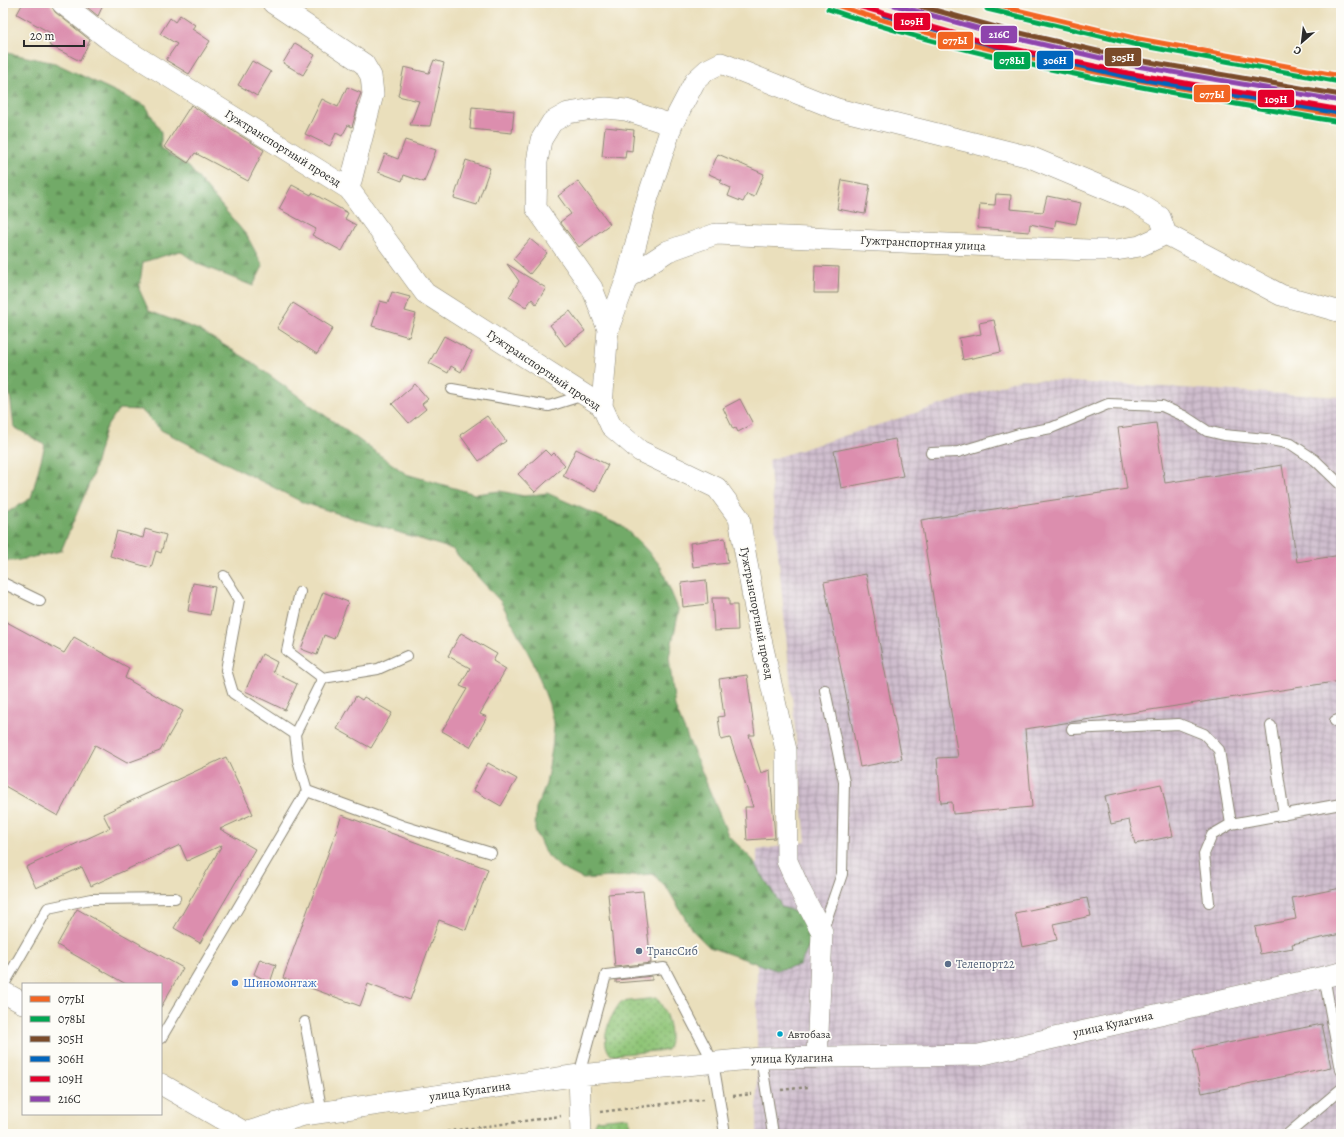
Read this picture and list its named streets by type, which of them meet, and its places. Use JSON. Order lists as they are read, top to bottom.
{
  "streets": {
    "street": ["Гужтранспортный проезд", "Гужтранспортная улица", "улица Кулагина"]
  },
  "crossings": [
    ["Гужтранспортный проезд", "улица Кулагина"]
  ],
  "places": [
    "ТрансСиб",
    "Телепорт22",
    "Шиномонтаж",
    "Автобаза"
  ],
  "lines": [
    "transit line 077Ы",
    "transit line 305Н",
    "transit line 109Н",
    "transit line 216С",
    "transit line 078Ы",
    "transit line 306Н"
  ],
  "legend": [
    "077Ы",
    "078Ы",
    "305Н",
    "306Н",
    "109Н",
    "216С"
  ],
  "scale_bar": "20 m",
  "north": "bottom left"
}
